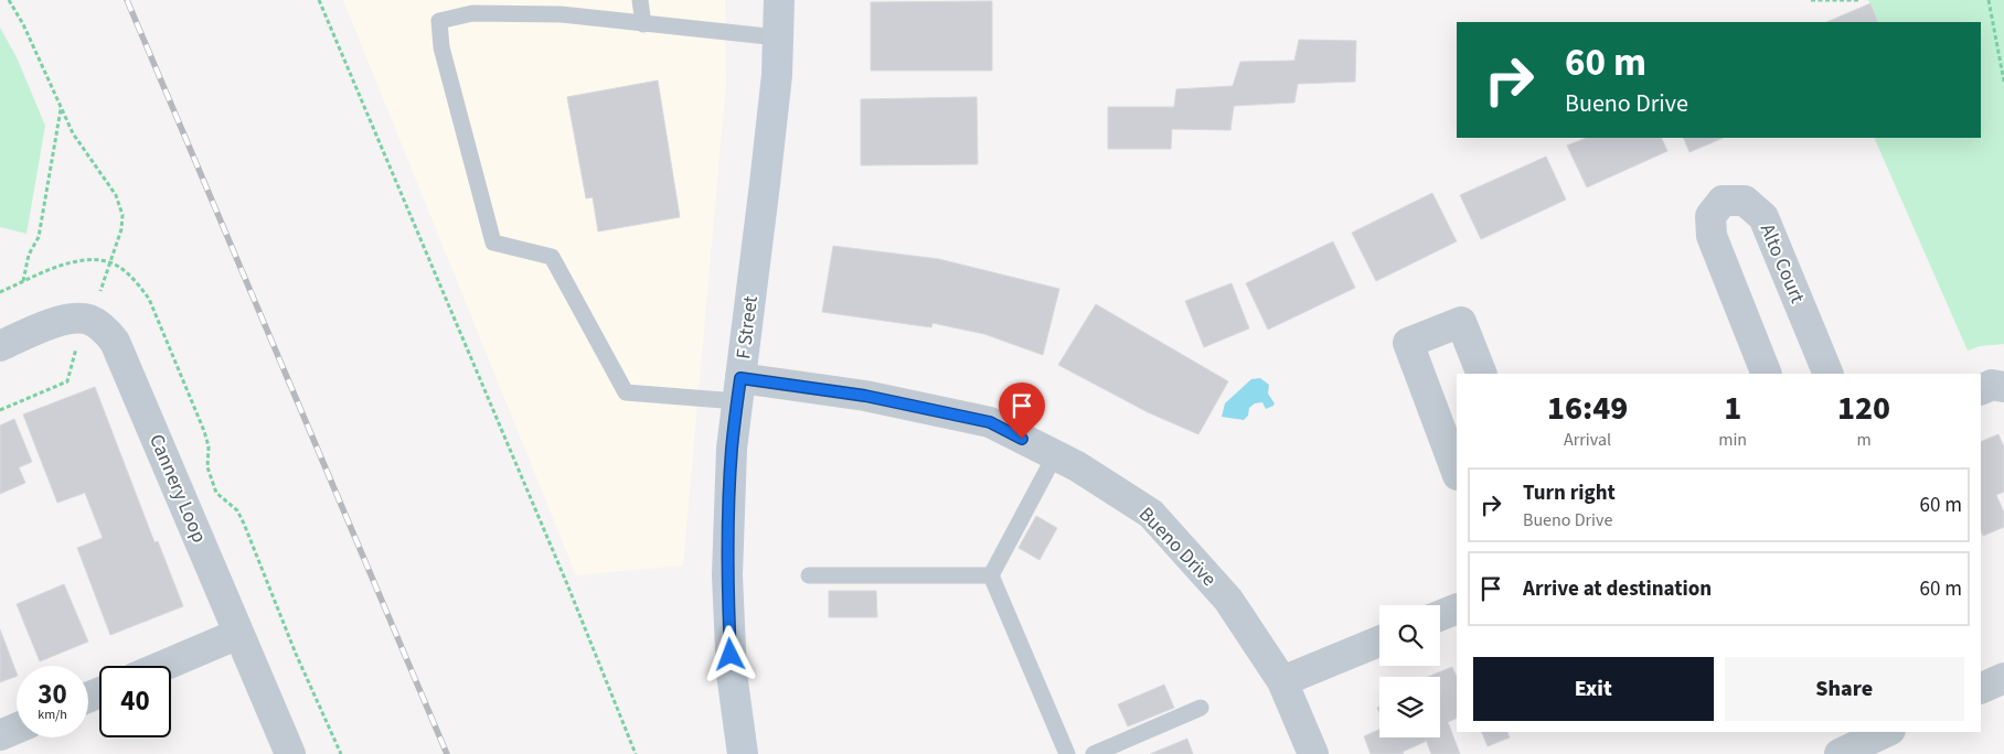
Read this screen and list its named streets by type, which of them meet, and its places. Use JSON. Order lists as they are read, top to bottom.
{
  "streets": {
    "street": [
      "Alto Court",
      "F Street",
      "Cannery Loop",
      "Bueno Drive"
    ]
  },
  "crossings": [
    ["F Street", "Bueno Drive"]
  ],
  "page": {
    "turn": ["60 m", "Bueno Drive"],
    "eta": [
      "16:49",
      "Arrival",
      "1",
      "min",
      "120",
      "m"
    ],
    "list": [
      {
        "name": "Turn right",
        "note": "Bueno Drive",
        "value": "60 m"
      },
      {
        "name": "Arrive at destination",
        "value": "60 m"
      }
    ],
    "buttons": ["Exit", "Share"],
    "speed": "30 km/h",
    "limit": "40"
  }
}
